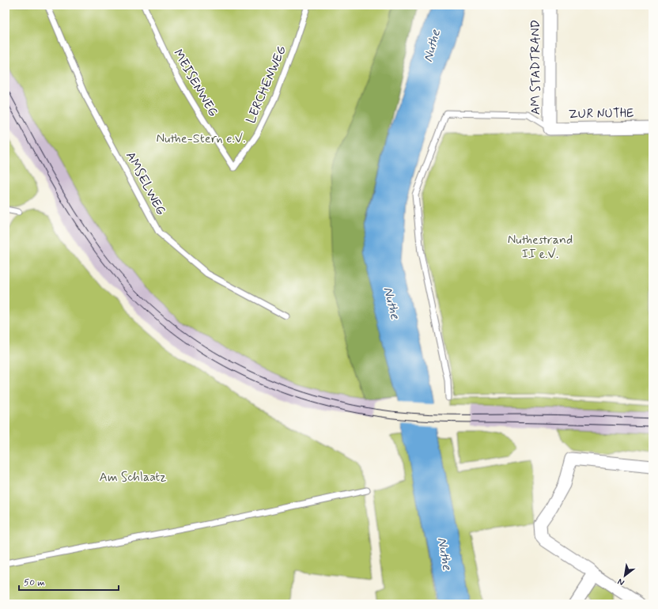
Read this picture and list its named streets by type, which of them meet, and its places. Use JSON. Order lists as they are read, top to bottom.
{
  "streets": {
    "street": ["AM STADTRAND", "ZUR NUTHE"],
    "lane": ["MEISENWEG", "LERCHENWEG", "AMSELWEG"]
  },
  "crossings": [
    ["AM STADTRAND", "ZUR NUTHE"],
    ["MEISENWEG", "LERCHENWEG"]
  ],
  "water": ["Nuthe"],
  "parks": ["Nuthe-Stern e.V.", "Nuthestrand II e.V.", "Am Schlaatz"],
  "scale_bar": "50 m",
  "north": "bottom left"
}
